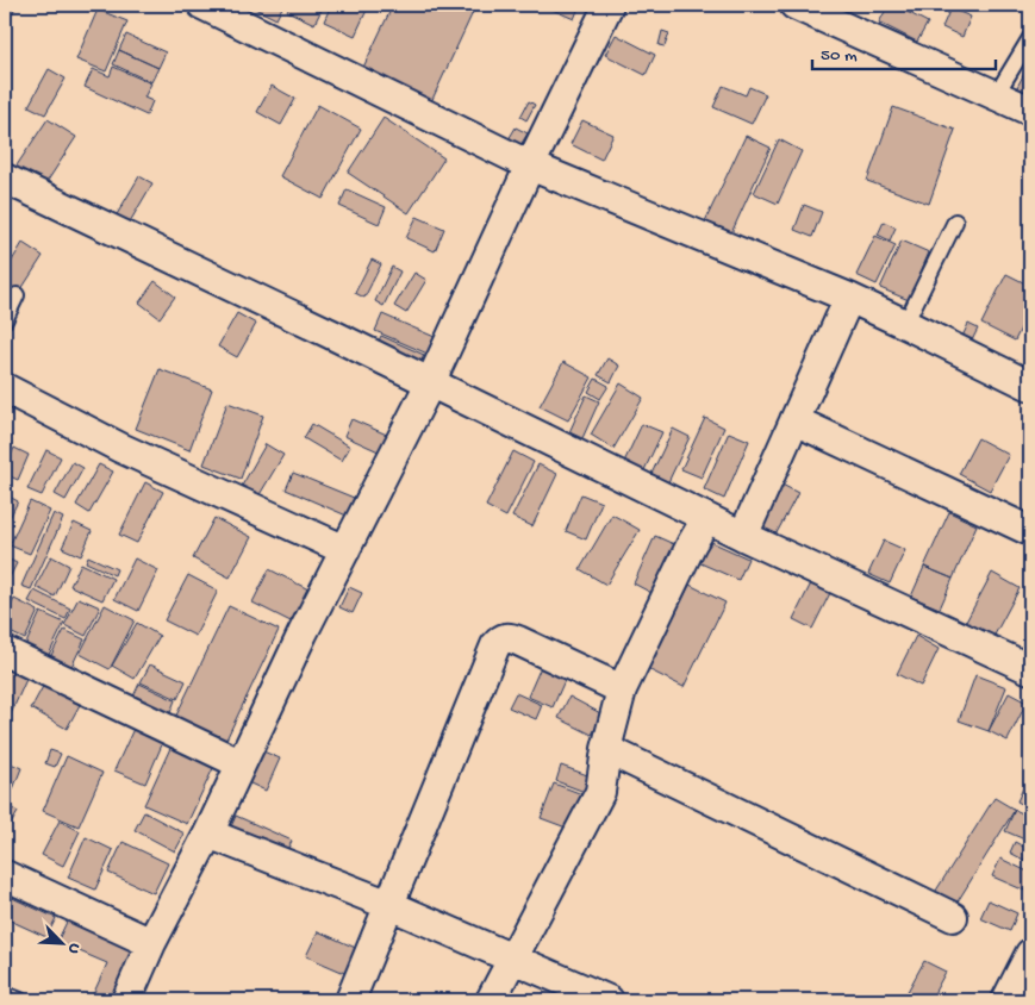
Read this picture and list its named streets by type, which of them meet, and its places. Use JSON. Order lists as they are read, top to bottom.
{
  "scale_bar": "50 m",
  "north": "bottom right"
}
